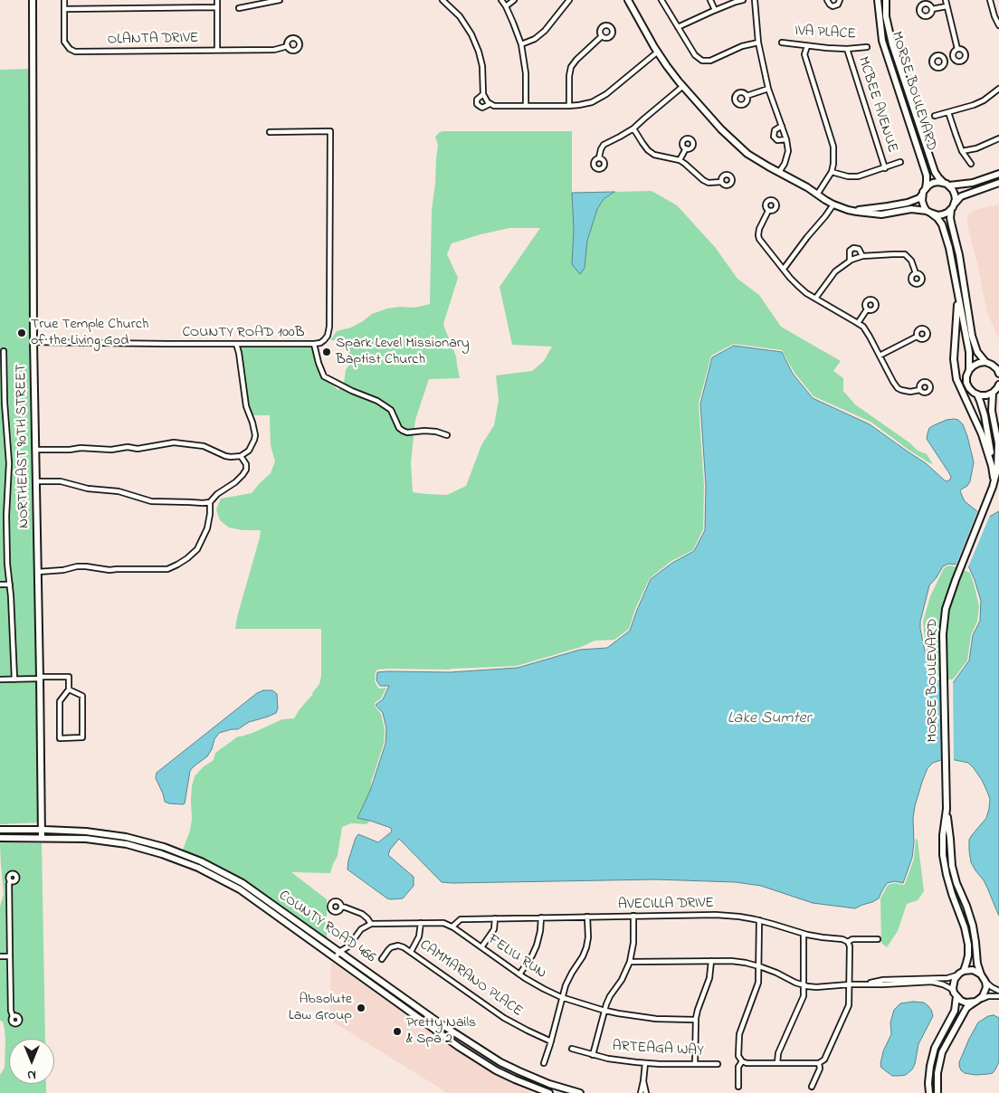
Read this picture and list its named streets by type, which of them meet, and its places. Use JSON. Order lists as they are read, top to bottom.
{
  "streets": {
    "main road": ["MORSE BOULEVARD", "NORTHEAST 90TH STREET", "COUNTY ROAD 466"],
    "street": [
      "IVA PLACE",
      "OLANTA DRIVE",
      "MCBEE AVENUE",
      "COUNTY ROAD 100B",
      "AVECILLA DRIVE",
      "FELIU RUN",
      "CAMMARANO PLACE",
      "ARTEAGA WAY"
    ]
  },
  "crossings": [
    ["IVA PLACE", "MCBEE AVENUE"],
    ["COUNTY ROAD 100B", "NORTHEAST 90TH STREET"],
    ["NORTHEAST 90TH STREET", "COUNTY ROAD 466"],
    ["AVECILLA DRIVE", "FELIU RUN"]
  ],
  "water": ["Lake Sumter"],
  "places": [
    "True Temple Church of the Living God",
    "Spark Level Missionary Baptist Church",
    "Absolute Law Group",
    "Pretty Nails & Spa 2"
  ],
  "north": "bottom"
}
